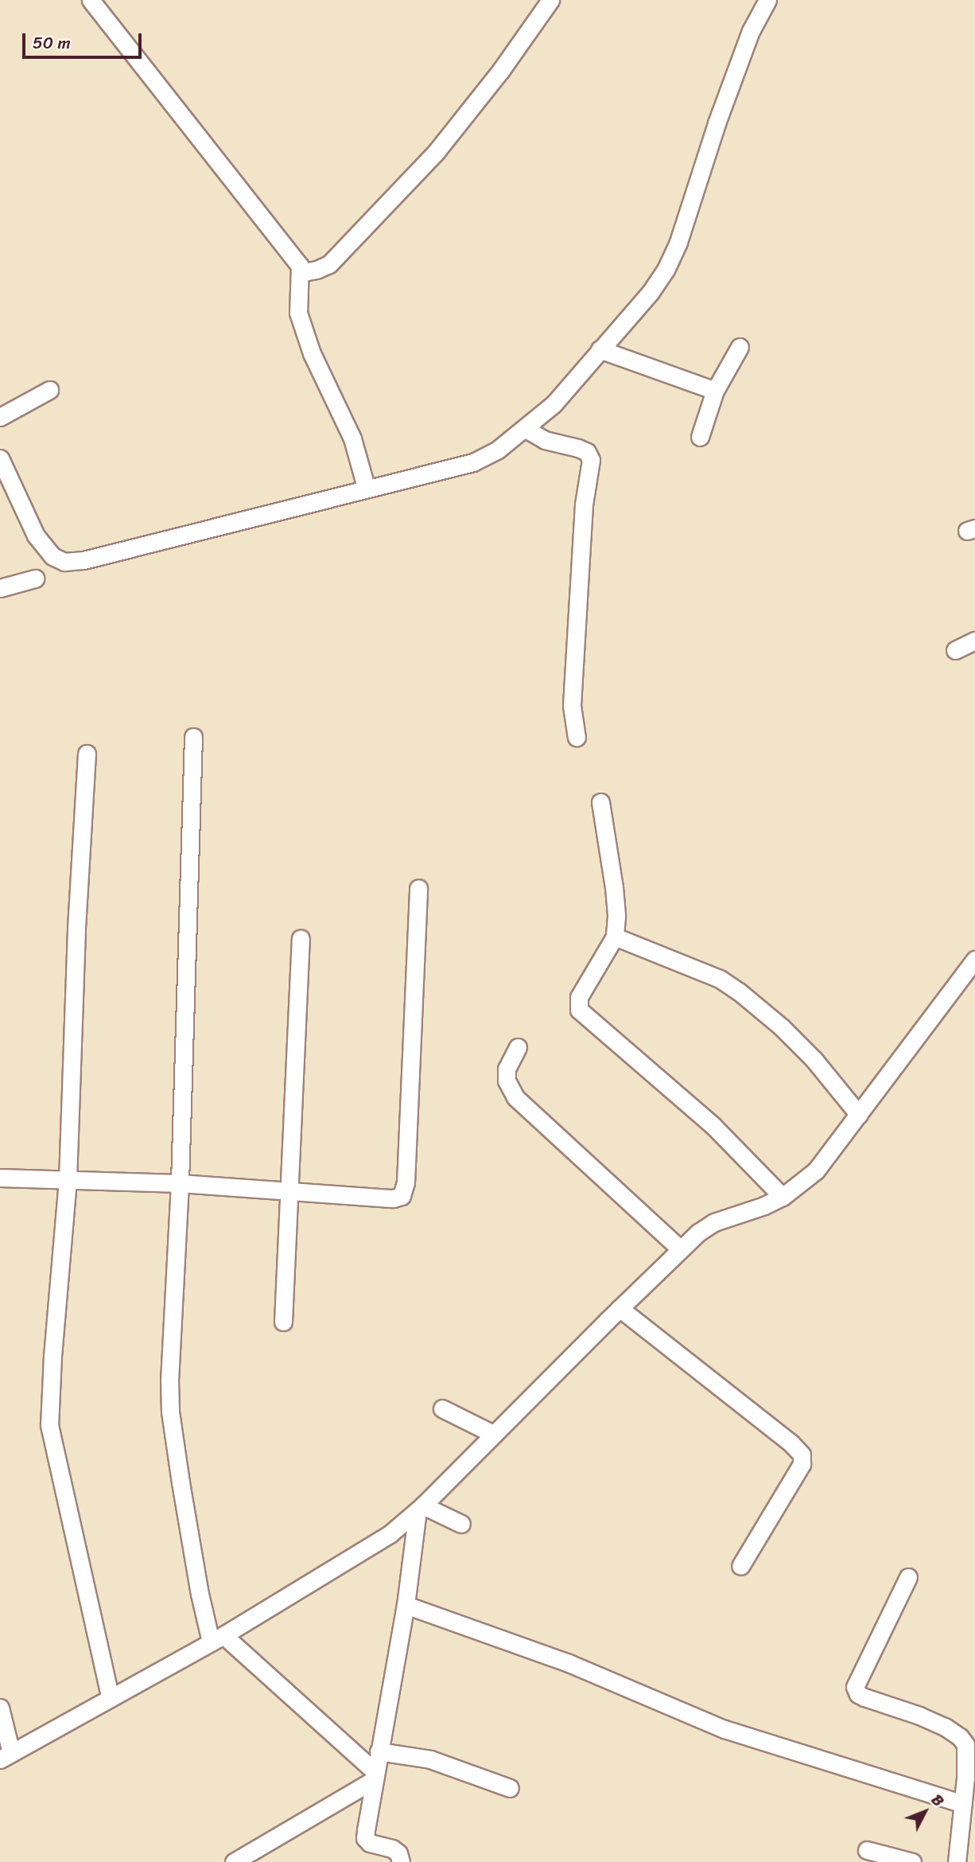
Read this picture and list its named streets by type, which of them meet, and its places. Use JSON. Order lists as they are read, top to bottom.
{
  "scale_bar": "50 m",
  "north": "top right"
}
